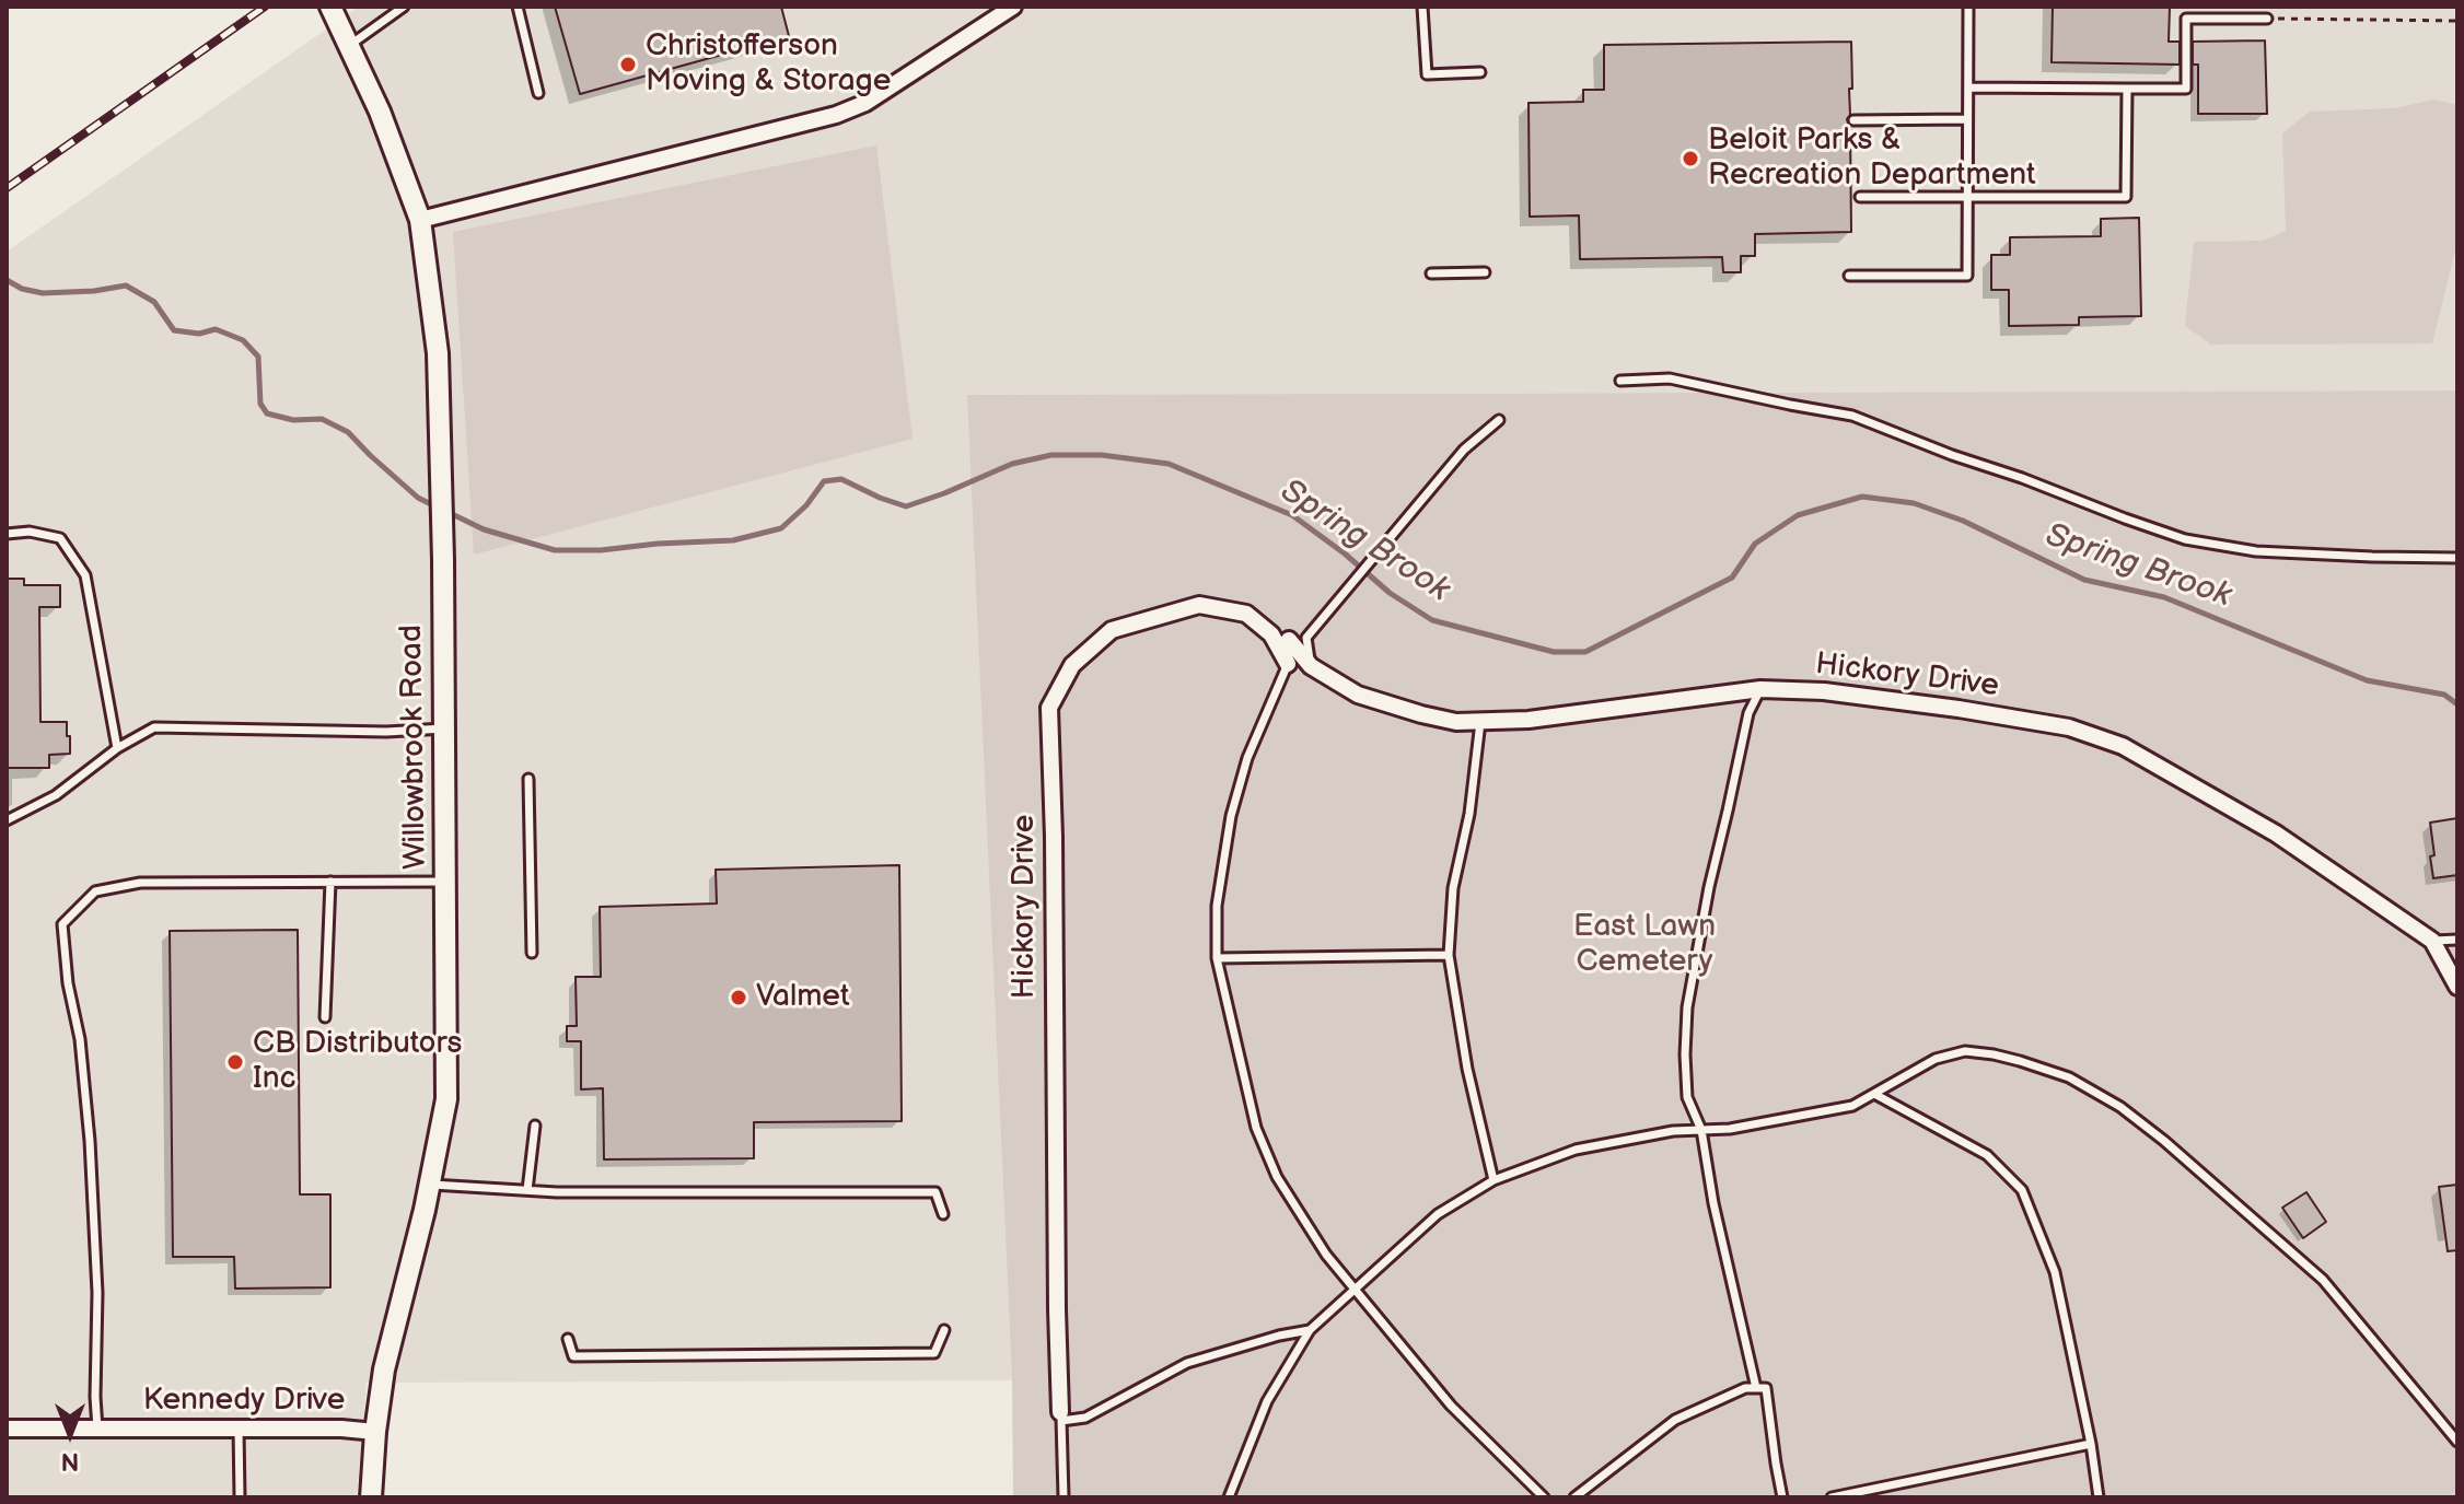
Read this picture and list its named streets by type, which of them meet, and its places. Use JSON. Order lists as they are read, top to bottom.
{
  "streets": {
    "street": ["Hickory Drive", "Willowbrook Road", "Kennedy Drive"]
  },
  "crossings": [
    ["Willowbrook Road", "Kennedy Drive"]
  ],
  "water": ["Spring Brook"],
  "parks": ["East Lawn Cemetery"],
  "places": [
    "Christofferson Moving & Storage",
    "Beloit Parks & Recreation Department",
    "Valmet",
    "CB Distributors Inc"
  ],
  "north": "bottom"
}
